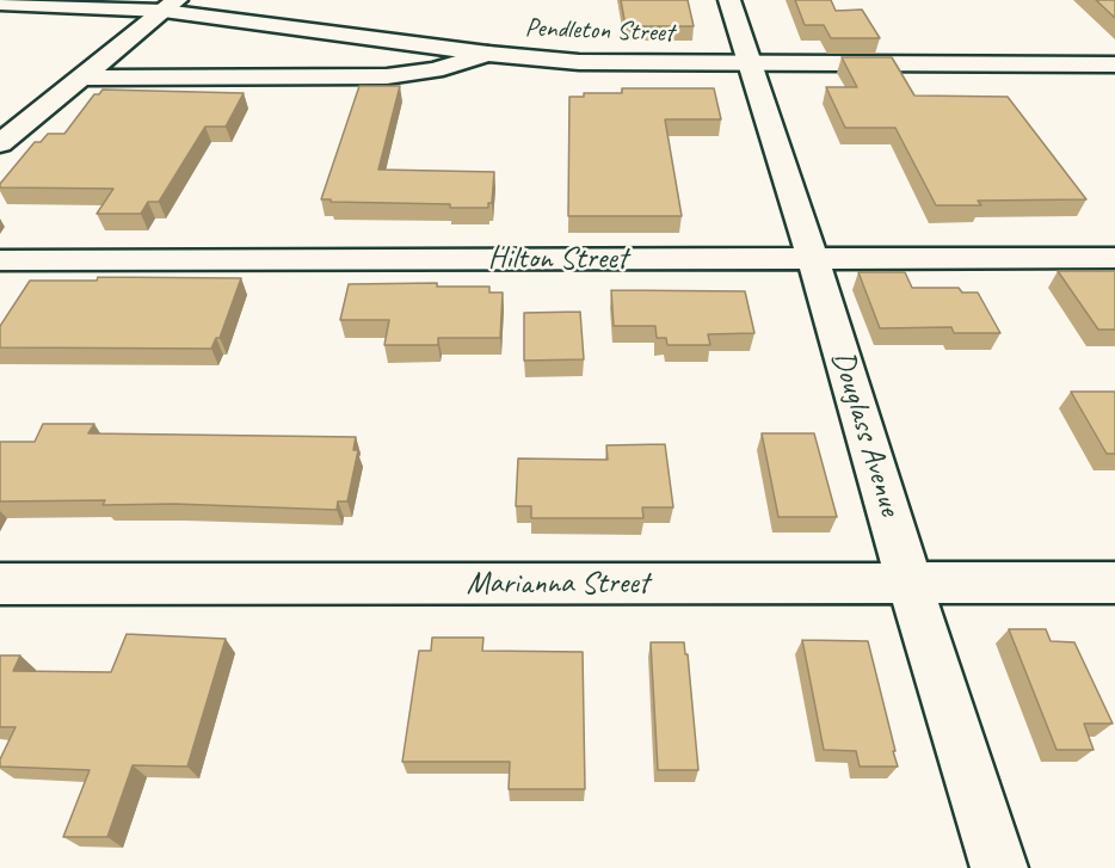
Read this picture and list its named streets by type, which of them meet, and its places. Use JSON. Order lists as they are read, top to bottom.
{
  "streets": {
    "street": [
      "Pendleton Street",
      "Hilton Street",
      "Douglass Avenue",
      "Marianna Street"
    ]
  },
  "crossings": [
    ["Pendleton Street", "Douglass Avenue"],
    ["Hilton Street", "Douglass Avenue"],
    ["Douglass Avenue", "Marianna Street"]
  ]
}
